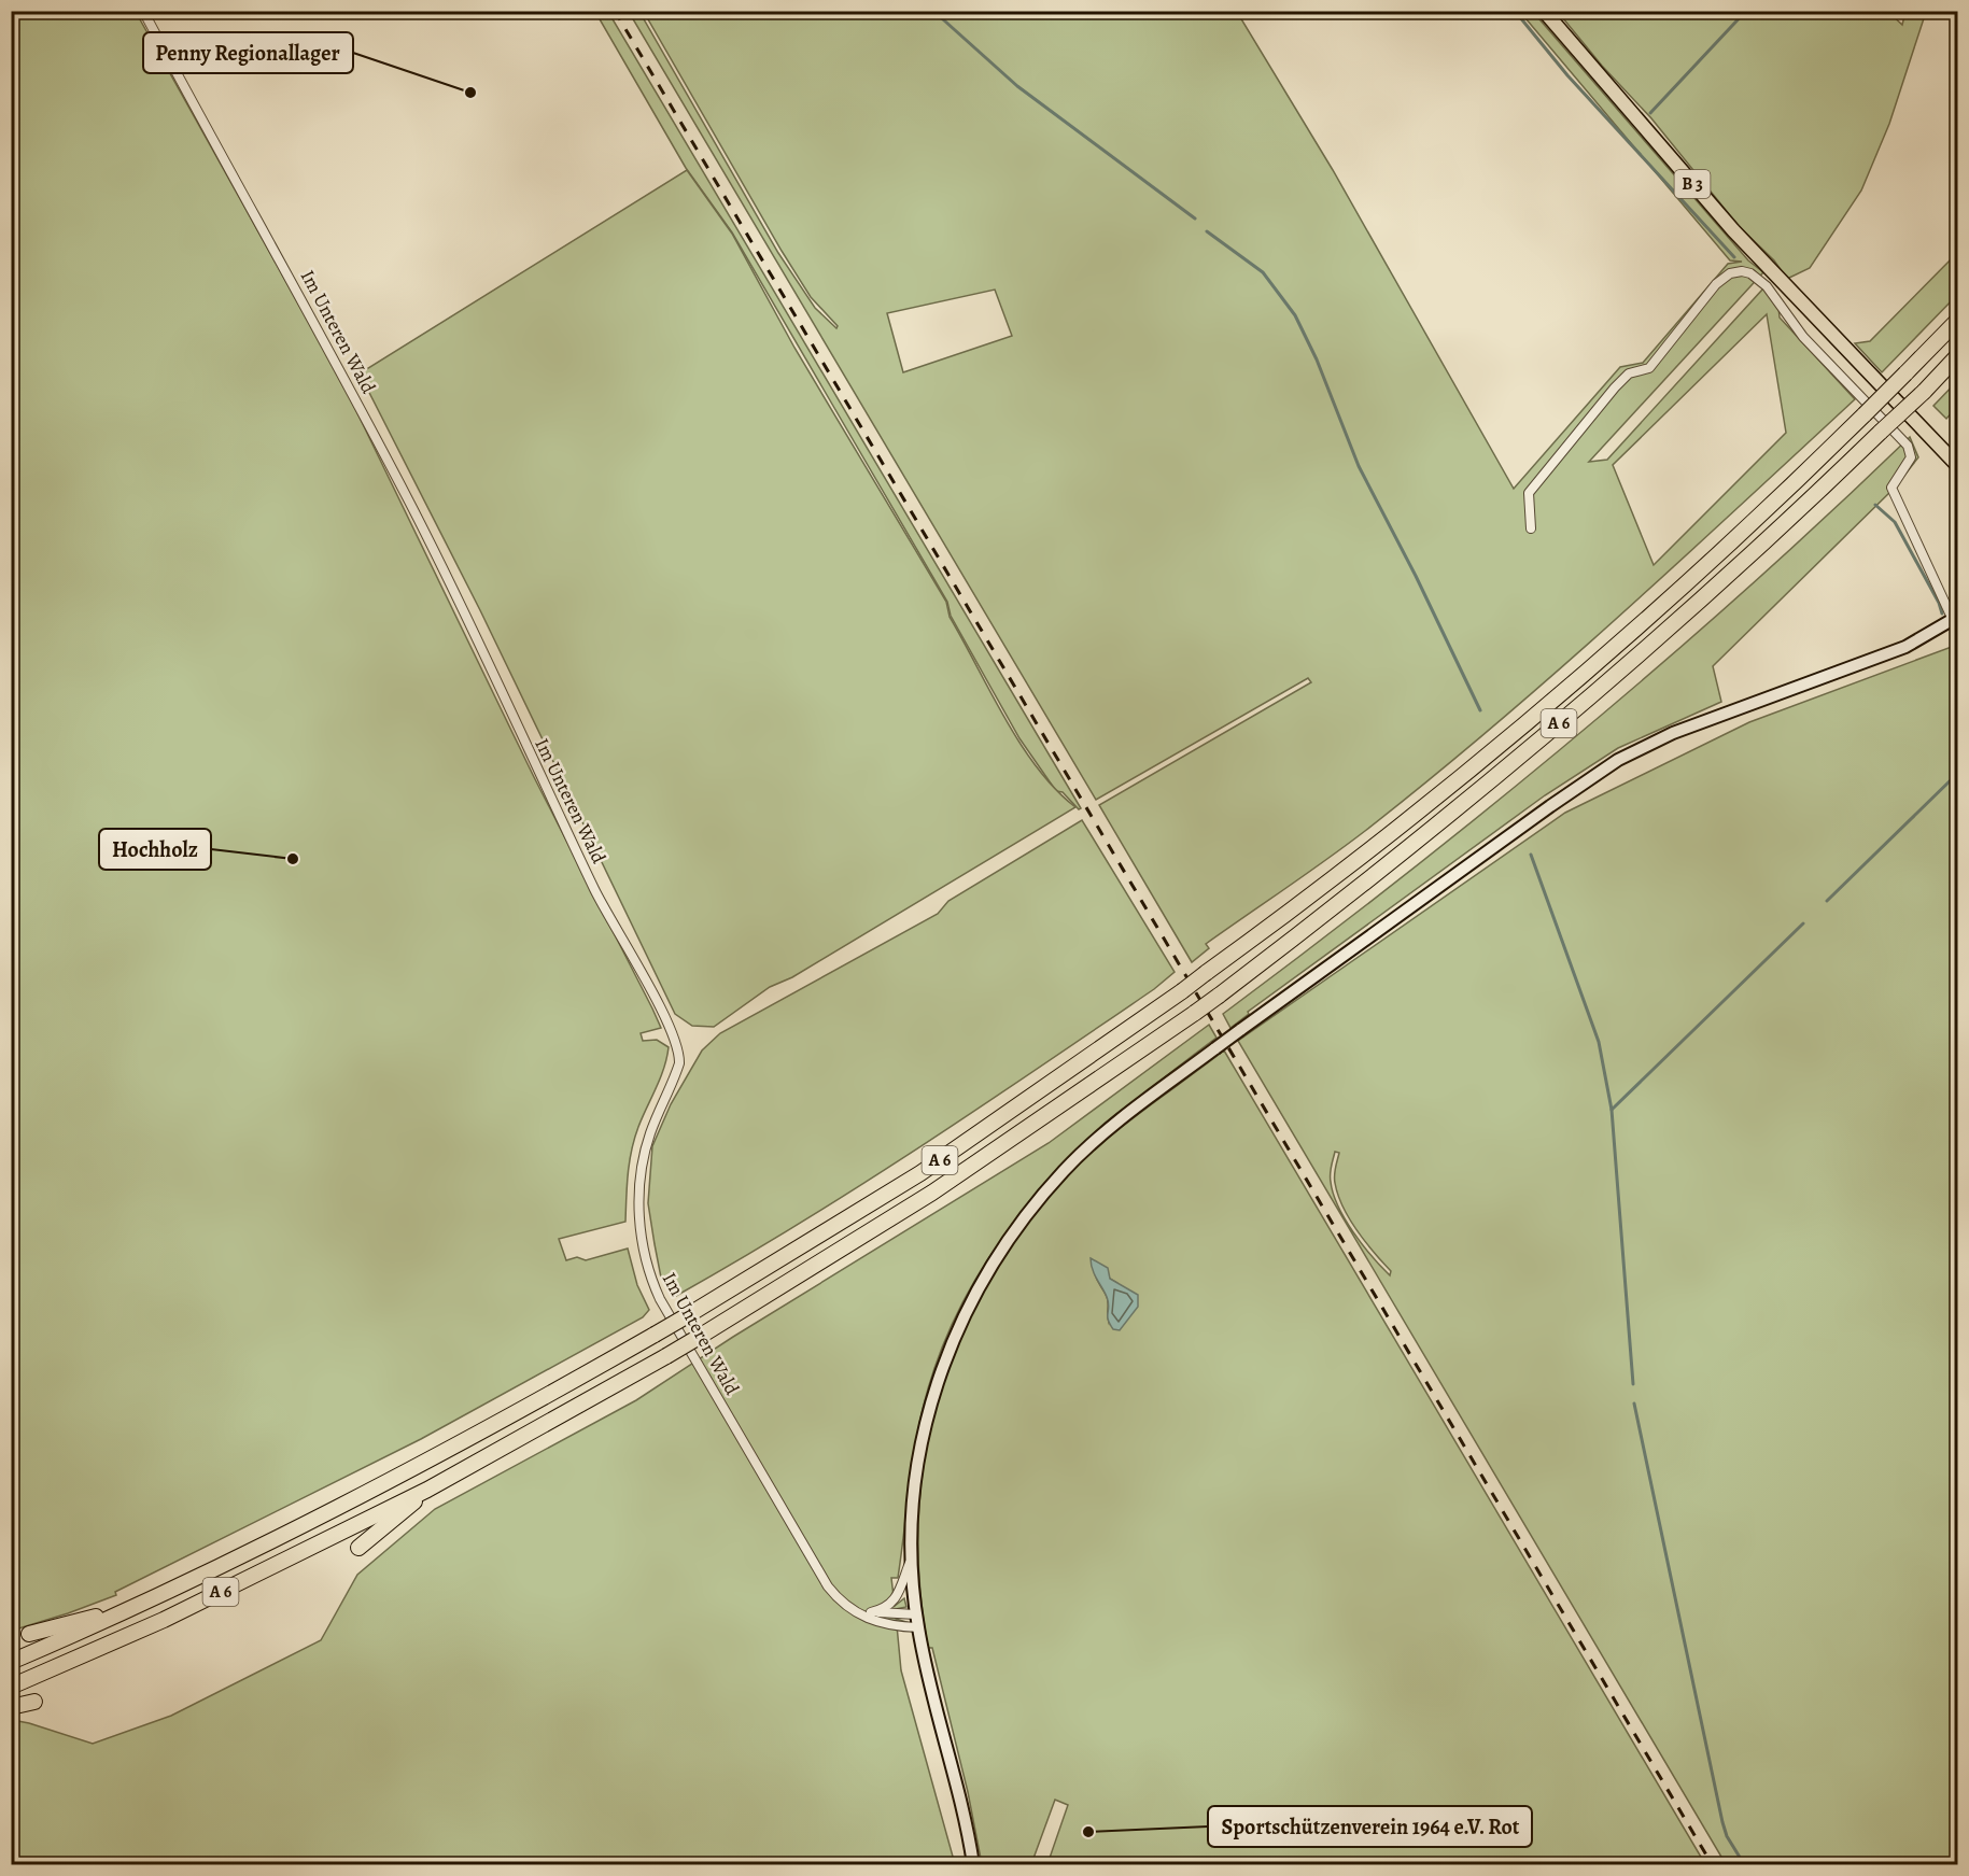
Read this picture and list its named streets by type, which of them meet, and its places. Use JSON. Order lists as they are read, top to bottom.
{
  "streets": {
    "highway": ["A 6"],
    "main road": ["B 3"],
    "street": ["Im Unteren Wald"]
  },
  "places": ["Penny Regionallager", "Hochholz", "Sportschützenverein 1964 e.V. Rot"]
}
